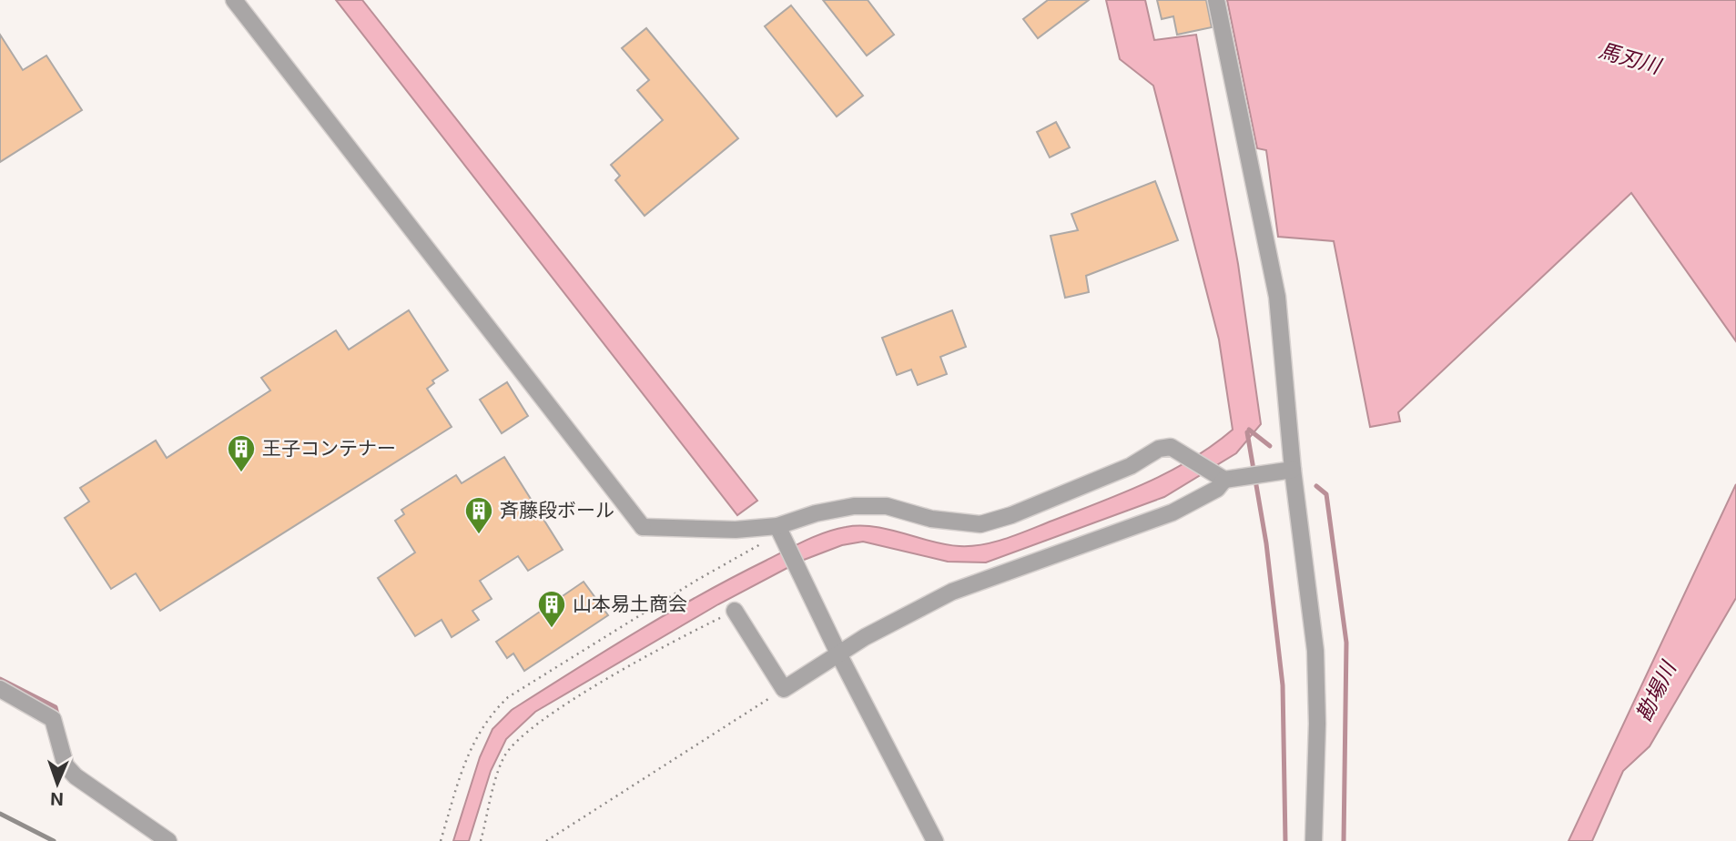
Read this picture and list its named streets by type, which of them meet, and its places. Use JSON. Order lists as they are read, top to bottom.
{
  "water": ["馬刃川", "勘場川"],
  "places": {
    "building": ["王子コンテナー", "斉藤段ボール", "山本易土商会"]
  },
  "north": "bottom"
}
